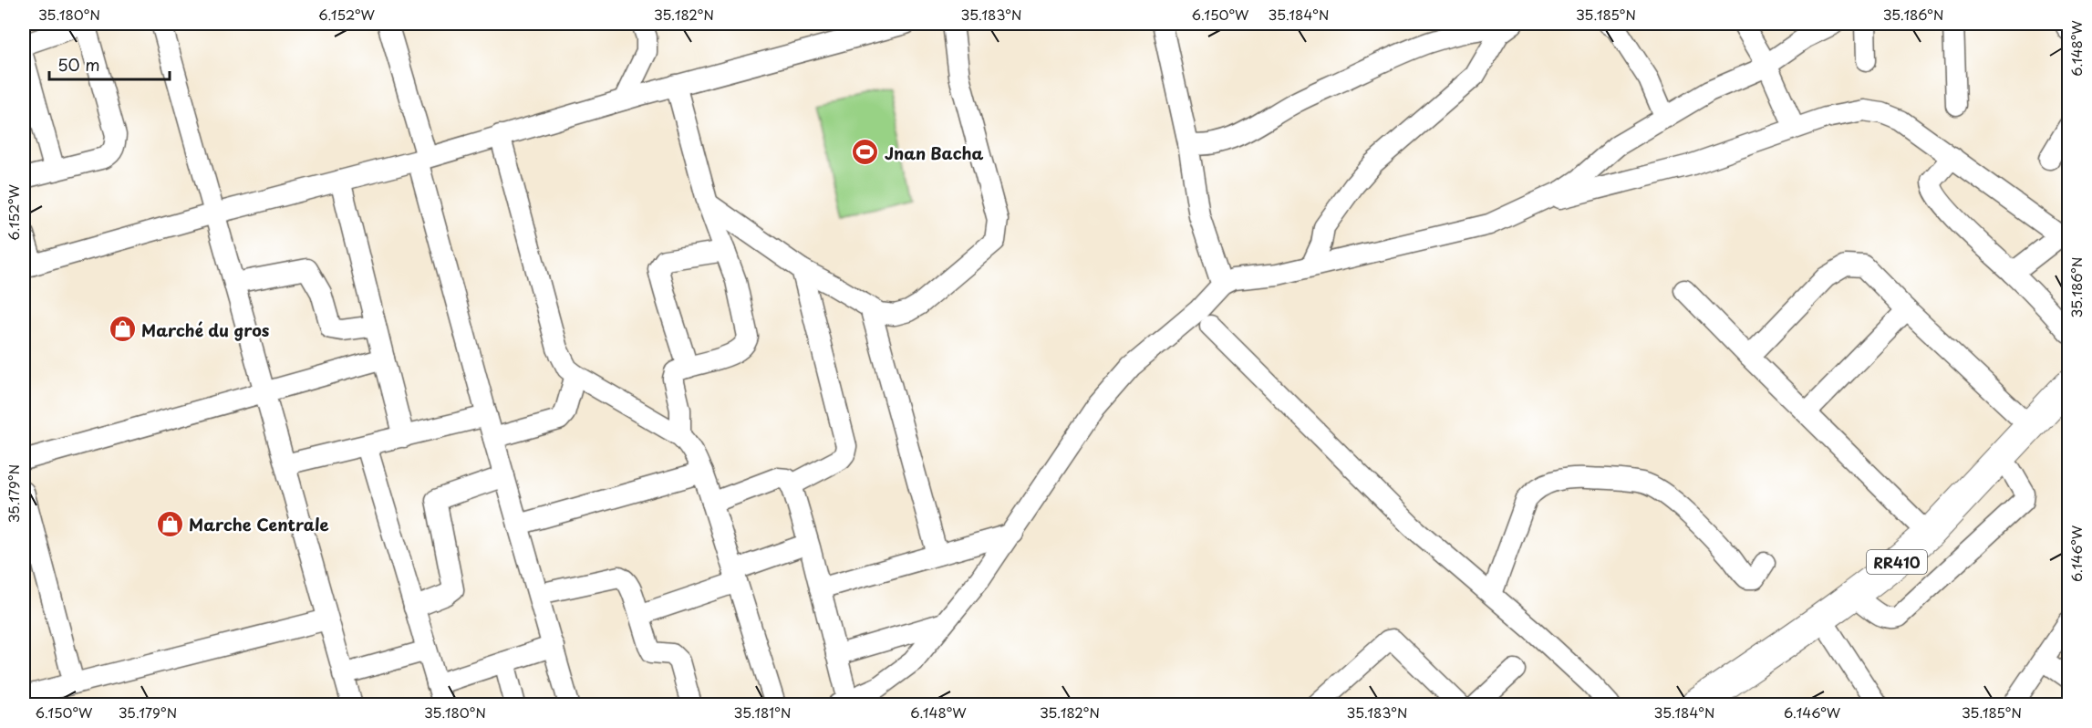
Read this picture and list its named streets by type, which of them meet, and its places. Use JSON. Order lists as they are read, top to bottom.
{
  "streets": {
    "highway": ["RR410"]
  },
  "places": {
    "sports": ["Jnan Bacha"],
    "shop": ["Marché du gros", "Marche Centrale"]
  },
  "scale_bar": "50 m",
  "coordinates": [
    "35.180°N",
    "6.152°W",
    "35.182°N",
    "35.183°N",
    "6.150°W",
    "35.184°N",
    "35.185°N",
    "35.186°N",
    "6.148°W",
    "35.179°N",
    "6.146°W",
    "35.181°N"
  ]
}
